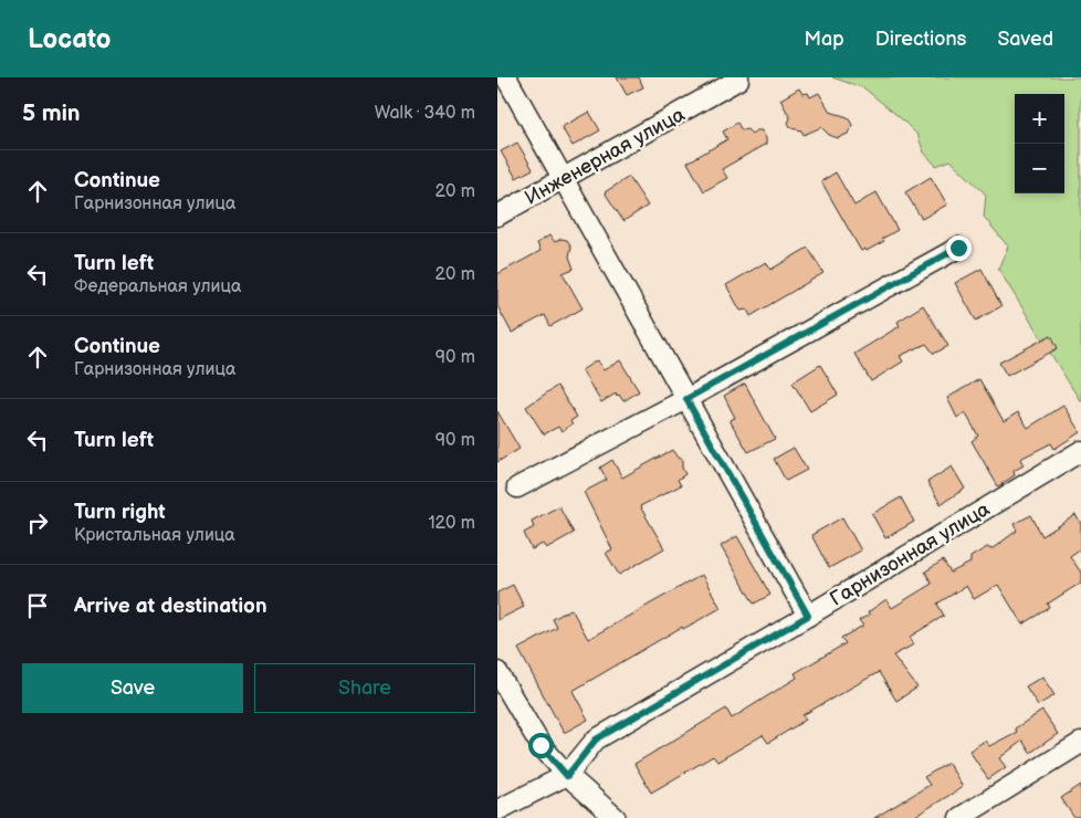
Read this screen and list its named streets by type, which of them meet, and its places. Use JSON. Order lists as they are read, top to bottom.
{
  "streets": {
    "street": ["Инженерная улица", "Гарнизонная улица"]
  },
  "page": {
    "header": "Locato",
    "nav": ["Map", "Directions", "Saved"],
    "heading": ["5 min", "Walk · 340 m"],
    "map_buttons": ["+", "−"],
    "list": [
      ["Continue", "Гарнизонная улица", "20 m"],
      ["Turn left", "Федеральная улица", "20 m"],
      ["Continue", "Гарнизонная улица", "90 m"],
      ["Turn left", "90 m"],
      ["Turn right", "Кристальная улица", "120 m"],
      "Arrive at destination"
    ],
    "buttons": ["Save", "Share"]
  }
}
